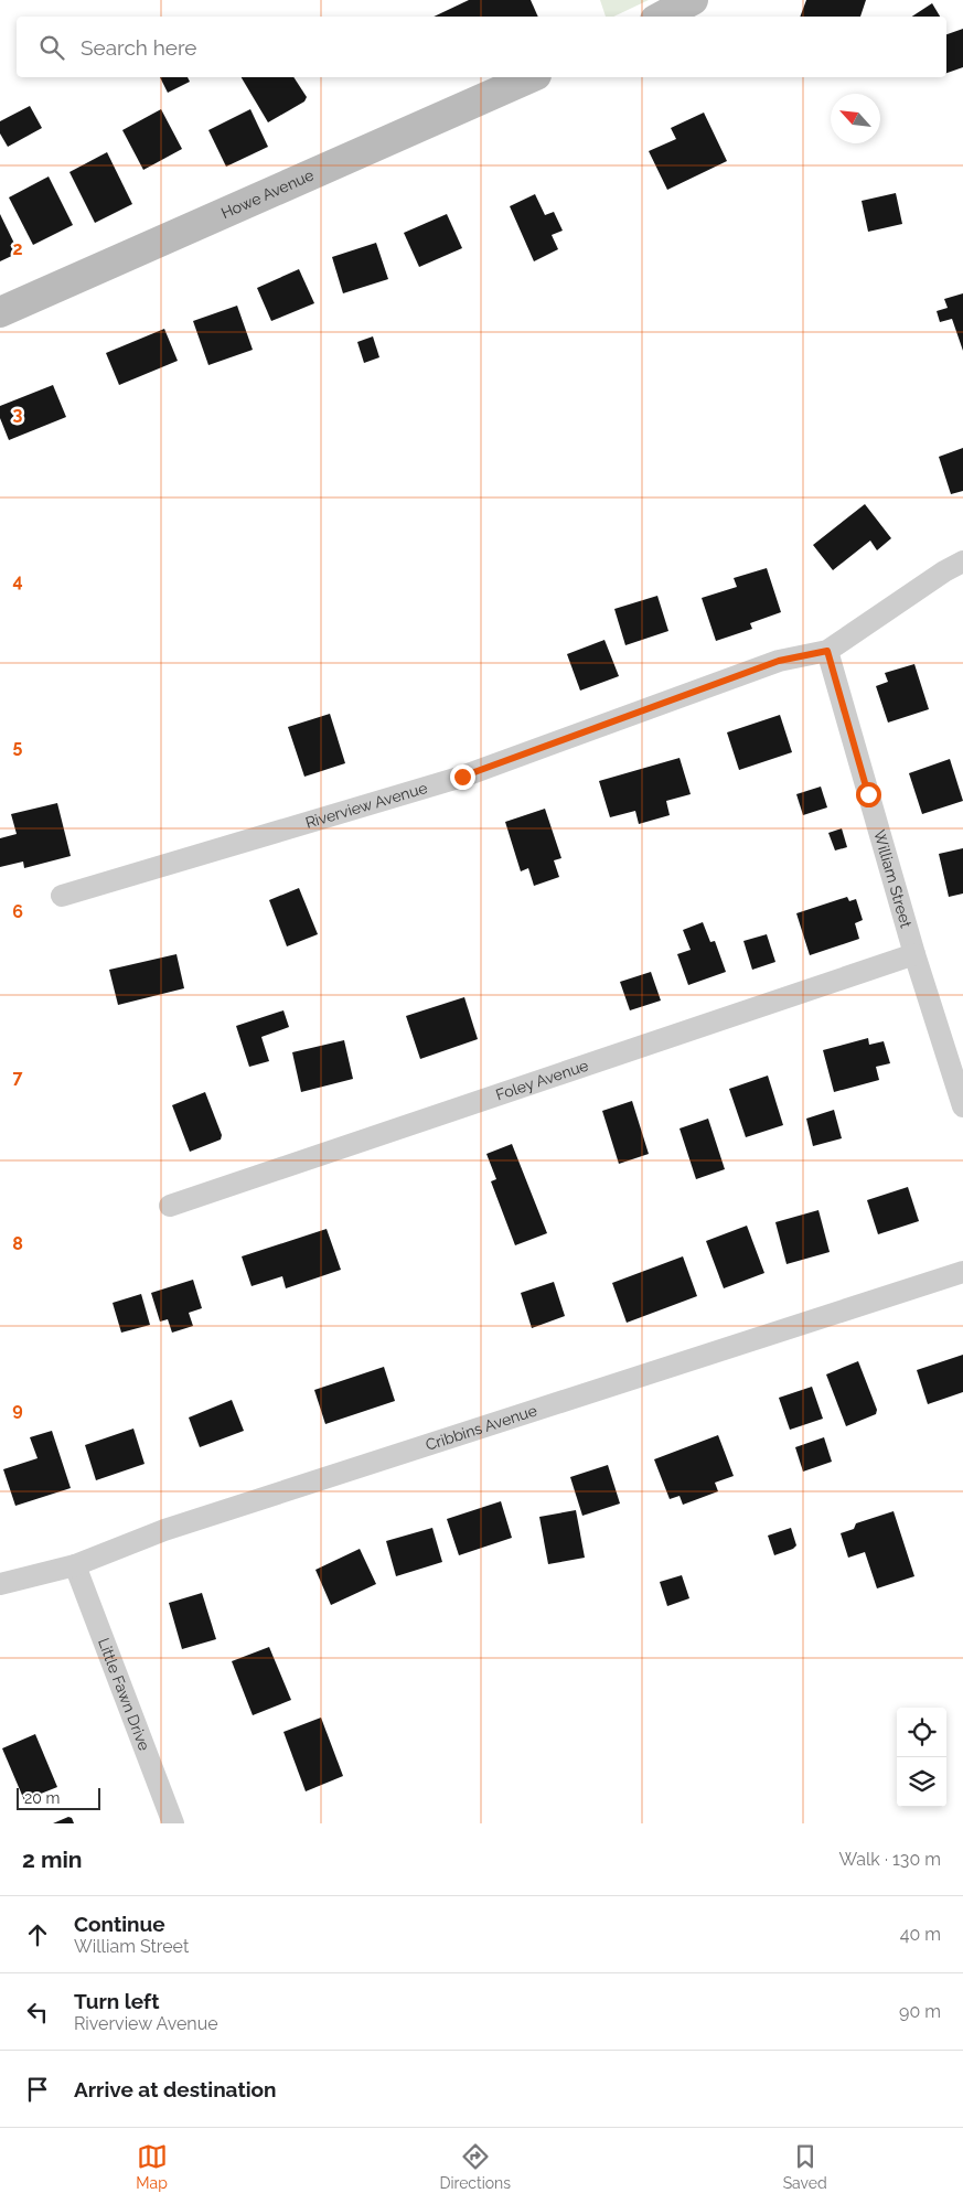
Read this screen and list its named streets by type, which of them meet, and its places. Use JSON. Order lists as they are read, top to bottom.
{
  "streets": {
    "main road": ["Howe Avenue"],
    "street": [
      "Riverview Avenue",
      "William Street",
      "Foley Avenue",
      "Cribbins Avenue",
      "Little Fawn Drive"
    ]
  },
  "crossings": [
    ["Riverview Avenue", "William Street"],
    ["William Street", "Foley Avenue"],
    ["Cribbins Avenue", "Little Fawn Drive"]
  ],
  "scale_bar": "20 m",
  "north": "top left",
  "page": {
    "search": "Search here",
    "scale": "20 m",
    "heading": ["2 min", "Walk · 130 m"],
    "list": [
      ["Continue", "William Street", "40 m"],
      ["Turn left", "Riverview Avenue", "90 m"],
      "Arrive at destination"
    ],
    "nav": ["Map", "Directions", "Saved"]
  },
  "grid": {
    "rows": [
      "2",
      "3",
      "4",
      "5",
      "6",
      "7",
      "8",
      "9"
    ]
  }
}
